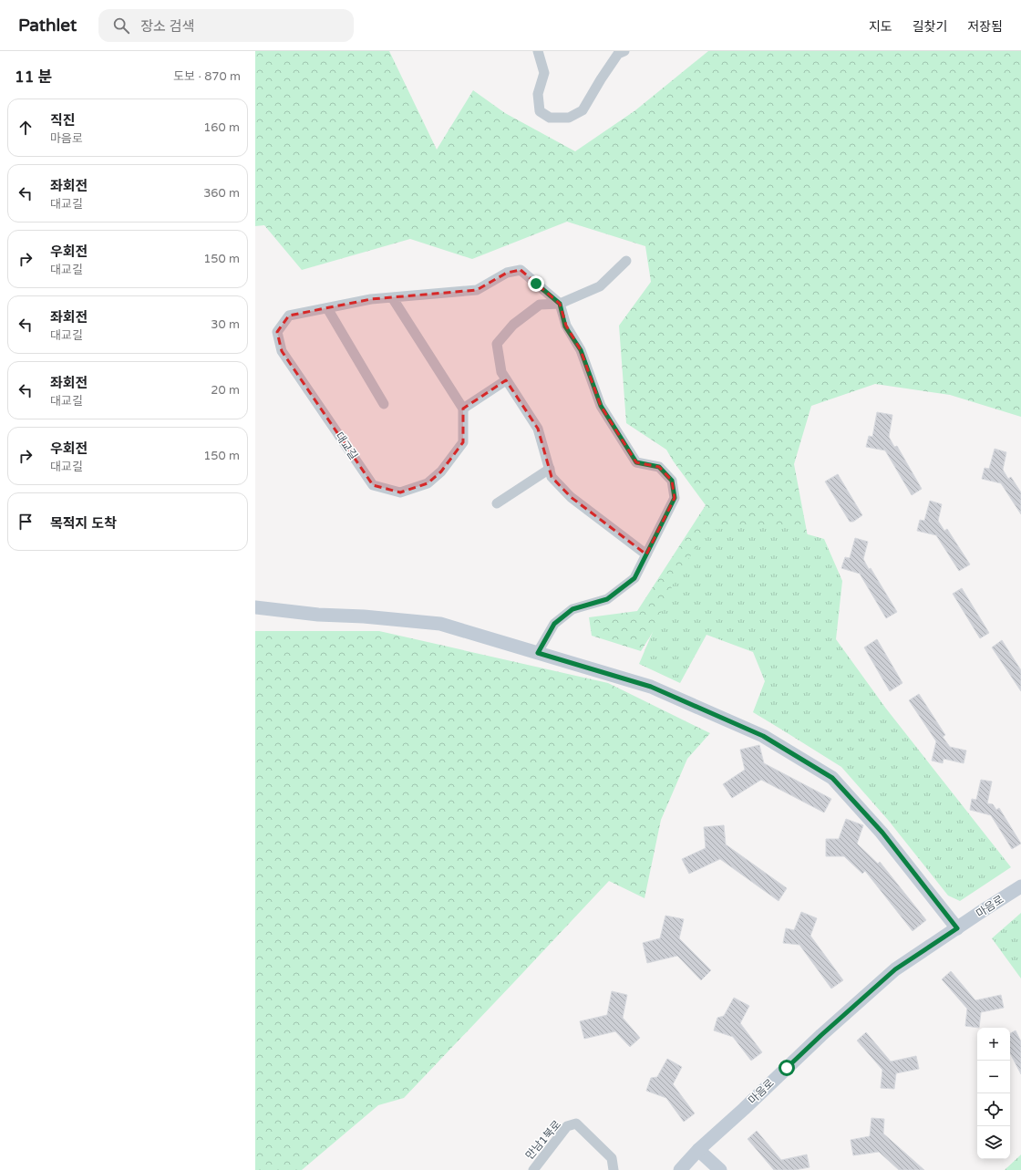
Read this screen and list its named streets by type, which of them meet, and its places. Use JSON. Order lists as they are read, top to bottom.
{
  "streets": {
    "street": ["대교길", "마음로", "만남1북로"]
  },
  "page": {
    "header": "Pathlet",
    "search": "장소 검색",
    "nav": ["지도", "길찾기", "저장됨"],
    "heading": ["11 분", "도보 · 870 m"],
    "list": [
      ["직진", "마음로", "160 m"],
      ["좌회전", "대교길", "360 m"],
      ["우회전", "대교길", "150 m"],
      ["좌회전", "대교길", "30 m"],
      ["좌회전", "대교길", "20 m"],
      ["우회전", "대교길", "150 m"],
      "목적지 도착"
    ],
    "map_buttons": ["+", "−"]
  }
}
